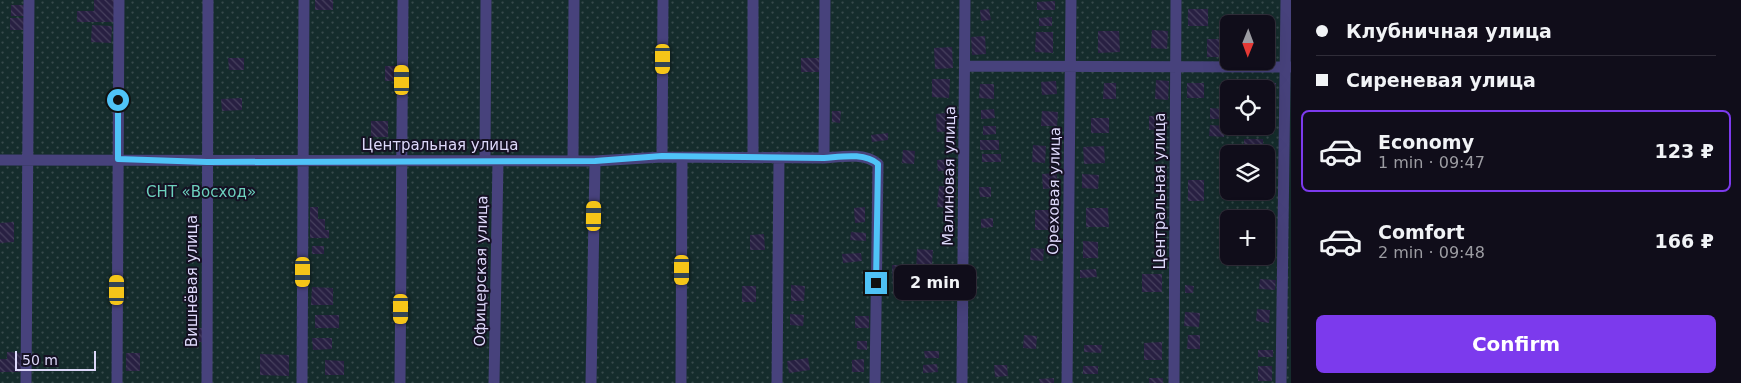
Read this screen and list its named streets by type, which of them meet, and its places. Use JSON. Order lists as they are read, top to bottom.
{
  "streets": {
    "street": [
      "Центральная улица",
      "Малиновая улица",
      "Ореховая улица",
      "Офицерская улица",
      "Вишнёвая улица"
    ]
  },
  "crossings": [
    ["Центральная улица", "Офицерская улица"],
    ["Центральная улица", "Вишнёвая улица"]
  ],
  "parks": ["СНТ «Восход»"],
  "scale_bar": "50 m",
  "north": "bottom",
  "page": {
    "banner": ["Клубничная улица", "Сиреневая улица"],
    "map_buttons": "+",
    "list": [
      {
        "name": "Economy",
        "note": "1 min · 09:47",
        "value": "123 ₽"
      },
      {
        "name": "Comfort",
        "note": "2 min · 09:48",
        "value": "166 ₽"
      }
    ],
    "bubble": "2 min",
    "buttons": "Confirm",
    "scale": "50 m"
  }
}
